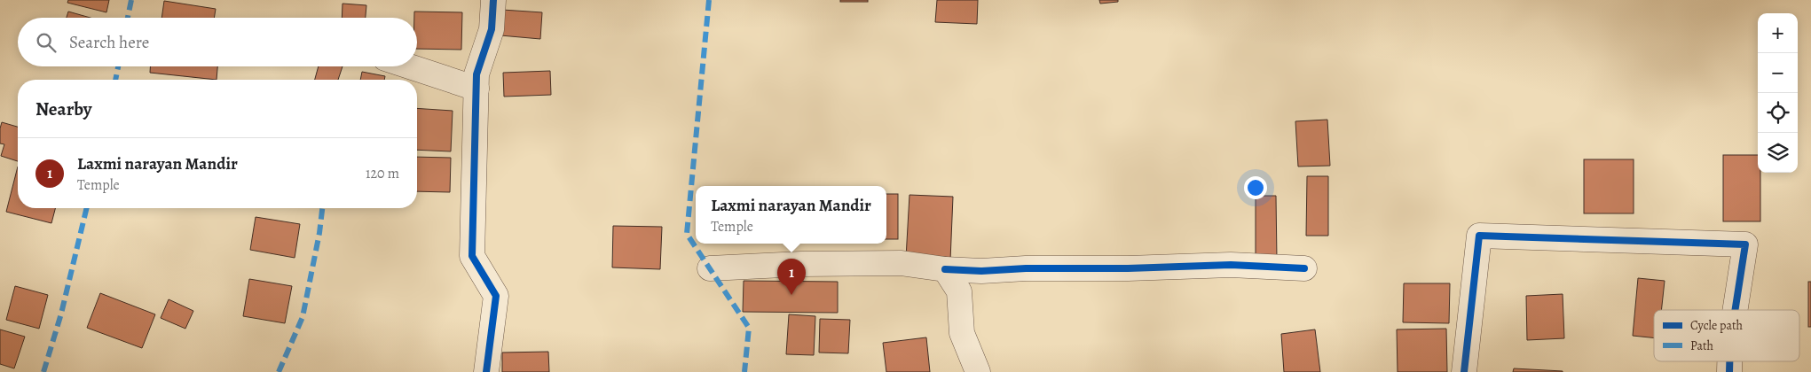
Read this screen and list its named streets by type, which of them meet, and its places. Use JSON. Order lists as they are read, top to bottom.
{
  "legend": ["Cycle path", "Path"],
  "page": {
    "map_buttons": ["+", "−"],
    "search": "Search here",
    "heading": "Nearby",
    "list": [
      {
        "mark": "1",
        "name": "Laxmi narayan Mandir",
        "note": "Temple",
        "value": "120 m"
      }
    ],
    "popup": ["Laxmi narayan Mandir", "Temple"],
    "pins": "1"
  }
}
